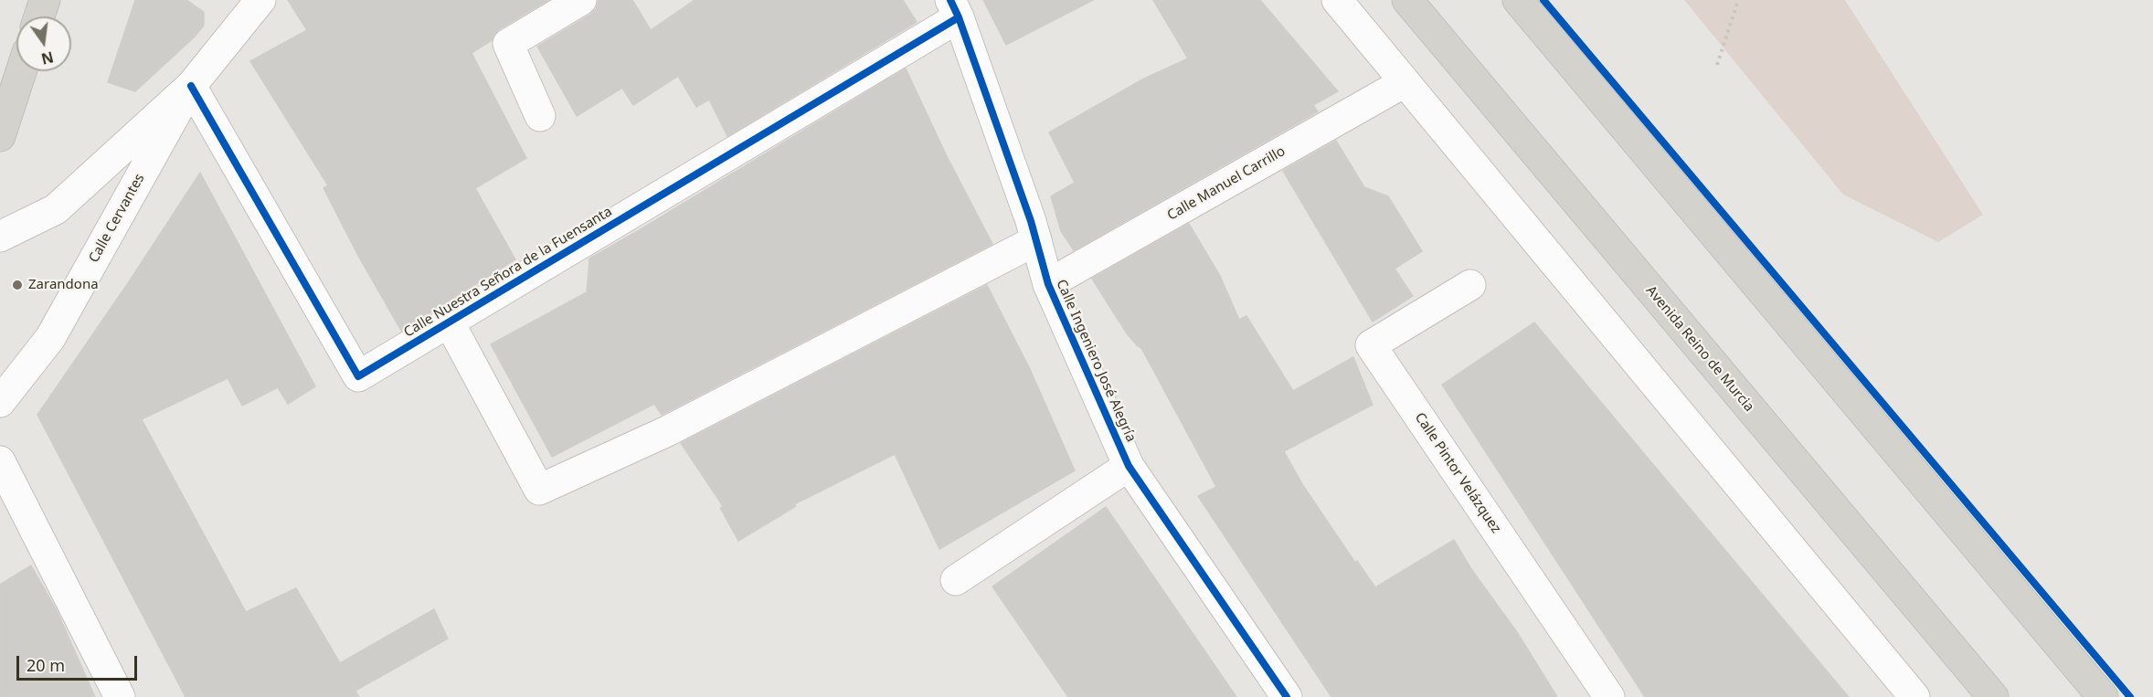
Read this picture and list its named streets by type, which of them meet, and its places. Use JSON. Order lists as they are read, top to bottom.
{
  "streets": {
    "main road": ["Avenida Reino de Murcia"],
    "street": [
      "Calle Manuel Carrillo",
      "Calle Cervantes",
      "Calle Nuestra Señora de la Fuensanta",
      "Calle Ingeniero José Alegría",
      "Calle Pintor Velázquez"
    ]
  },
  "crossings": [
    ["Calle Manuel Carrillo", "Calle Ingeniero José Alegría"],
    ["Calle Cervantes", "Calle Nuestra Señora de la Fuensanta"],
    ["Calle Nuestra Señora de la Fuensanta", "Calle Ingeniero José Alegría"]
  ],
  "places": ["Zarandona"],
  "scale_bar": "20 m",
  "north": "bottom"
}
